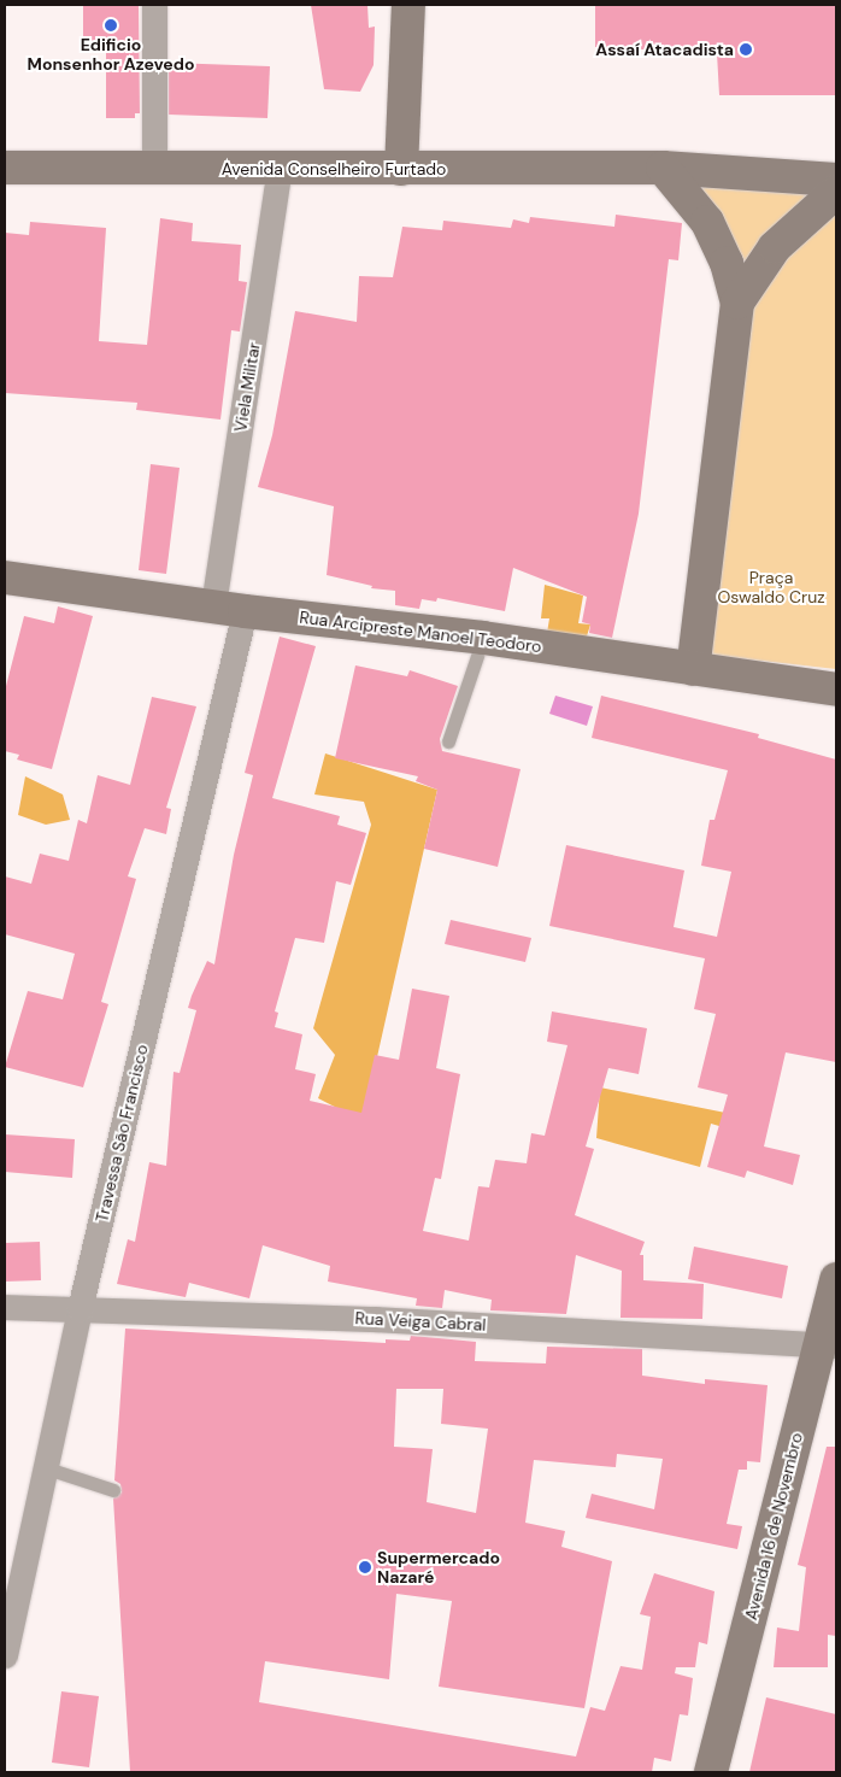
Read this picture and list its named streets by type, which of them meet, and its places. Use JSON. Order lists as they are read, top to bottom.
{
  "streets": {
    "main road": ["Avenida Conselheiro Furtado", "Rua Arcipreste Manoel Teodoro", "Avenida 16 de Novembro"],
    "street": ["Viela Militar", "Travessa São Francisco", "Rua Veiga Cabral"]
  },
  "crossings": [
    ["Avenida Conselheiro Furtado", "Viela Militar"],
    ["Viela Militar", "Rua Arcipreste Manoel Teodoro"],
    ["Viela Militar", "Travessa São Francisco"],
    ["Rua Arcipreste Manoel Teodoro", "Travessa São Francisco"],
    ["Travessa São Francisco", "Rua Veiga Cabral"],
    ["Rua Veiga Cabral", "Avenida 16 de Novembro"]
  ],
  "parks": ["Praça Oswaldo Cruz"],
  "places": ["Edificio Monsenhor Azevedo", "Assaí Atacadista", "Supermercado Nazaré"]
}
